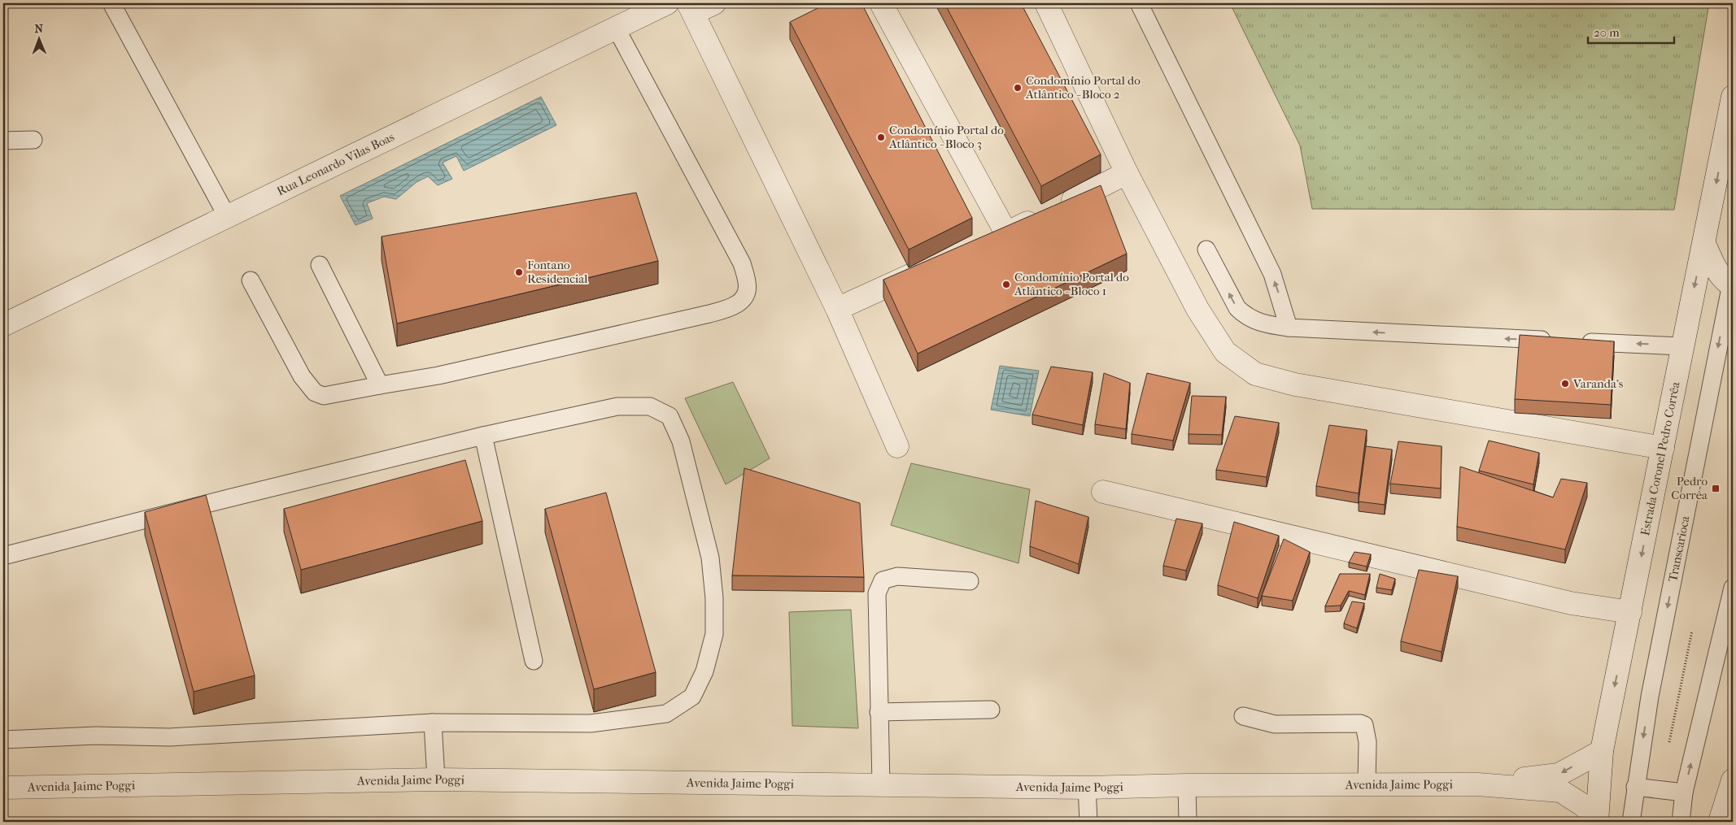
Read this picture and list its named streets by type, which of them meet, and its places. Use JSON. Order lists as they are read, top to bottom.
{
  "streets": {
    "street": ["Rua Leonardo Vilas Boas", "Estrada Coronel Pedro Corrêa", "Avenida Jaime Poggi"],
    "lane": ["Transcarioca"]
  },
  "crossings": [
    ["Estrada Coronel Pedro Corrêa", "Avenida Jaime Poggi"]
  ],
  "one_way": ["Estrada Coronel Pedro Corrêa"],
  "places": {
    "other": [
      "Condomínio Portal do Atlântico - Bloco 2",
      "Condomínio Portal do Atlântico - Bloco 3",
      "Fontano Residencial",
      "Condomínio Portal do Atlântico - Bloco 1",
      "Varanda's"
    ],
    "transit": ["Pedro Corrêa"]
  },
  "scale_bar": "20 m",
  "north": "top"
}
